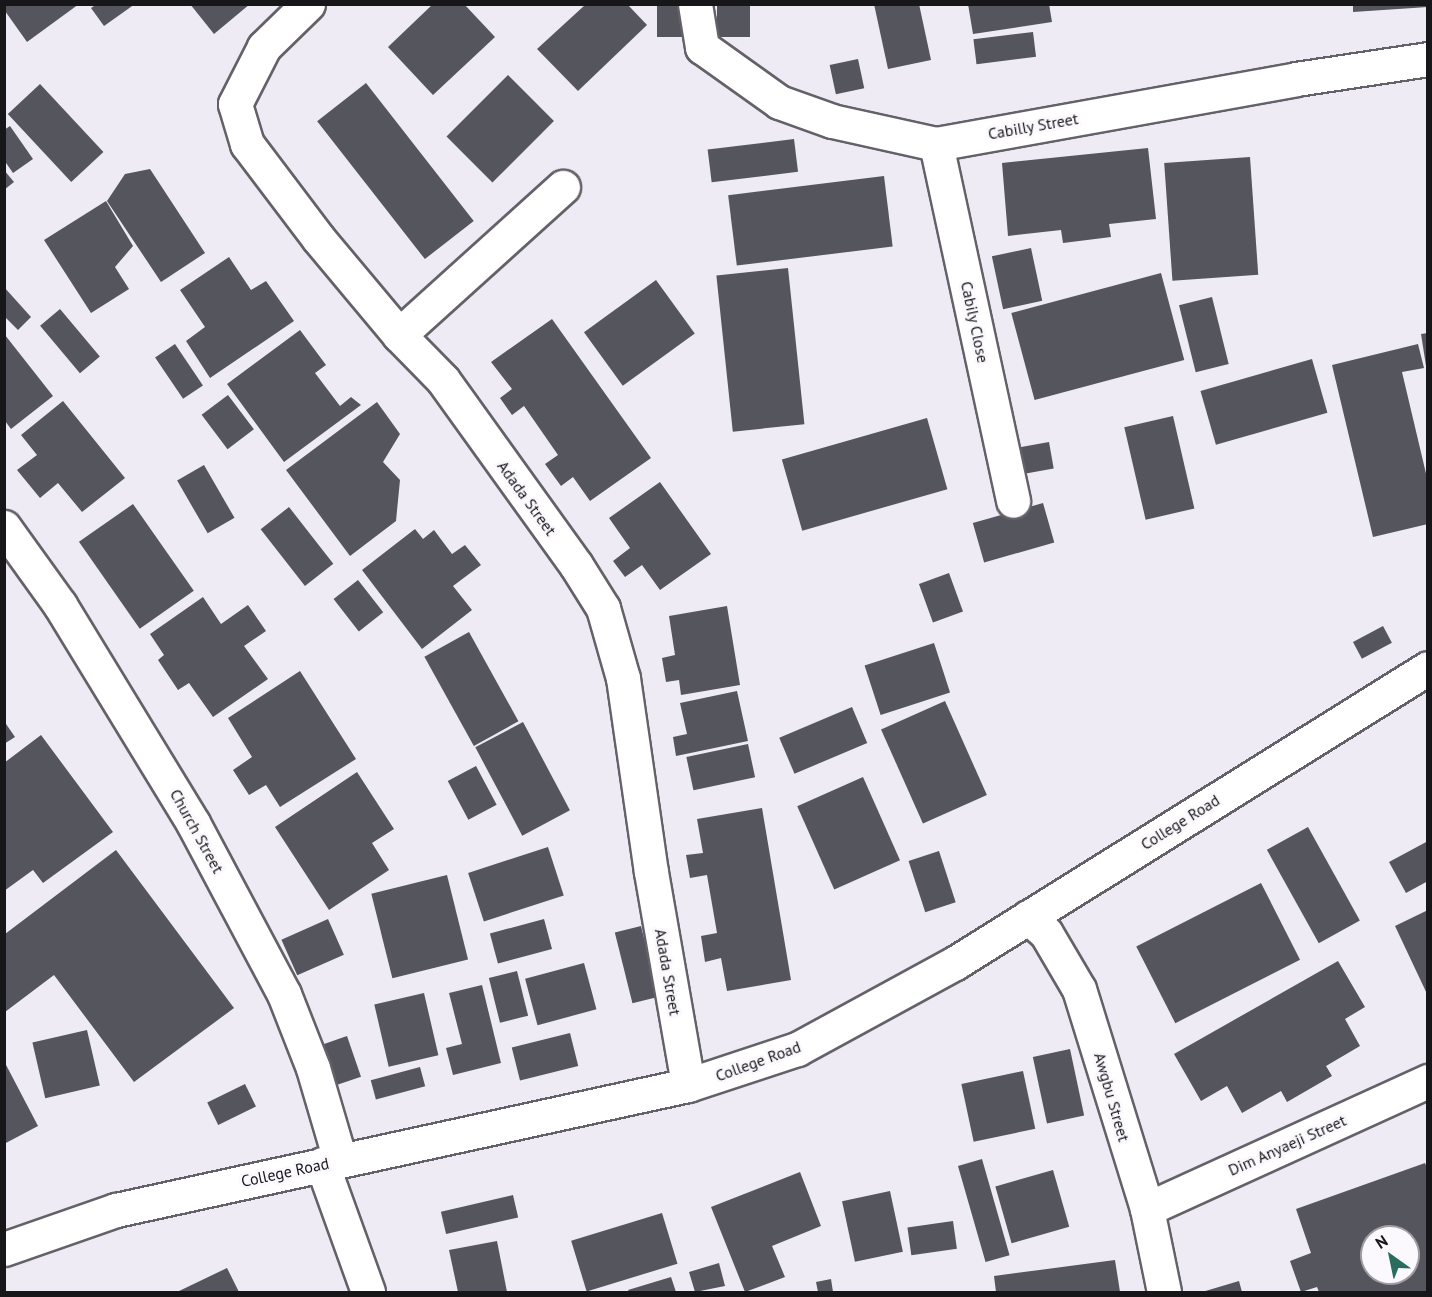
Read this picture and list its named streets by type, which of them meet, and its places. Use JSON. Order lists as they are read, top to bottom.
{
  "streets": {
    "street": [
      "Cabilly Street",
      "Cabily Close",
      "Adada Street",
      "College Road",
      "Church Street",
      "Awgbu Street",
      "Dim Anyaeji Street"
    ]
  },
  "crossings": [
    ["Cabilly Street", "Cabily Close"],
    ["Adada Street", "College Road"],
    ["College Road", "Church Street"],
    ["College Road", "Awgbu Street"],
    ["Awgbu Street", "Dim Anyaeji Street"]
  ],
  "north": "top left"
}
